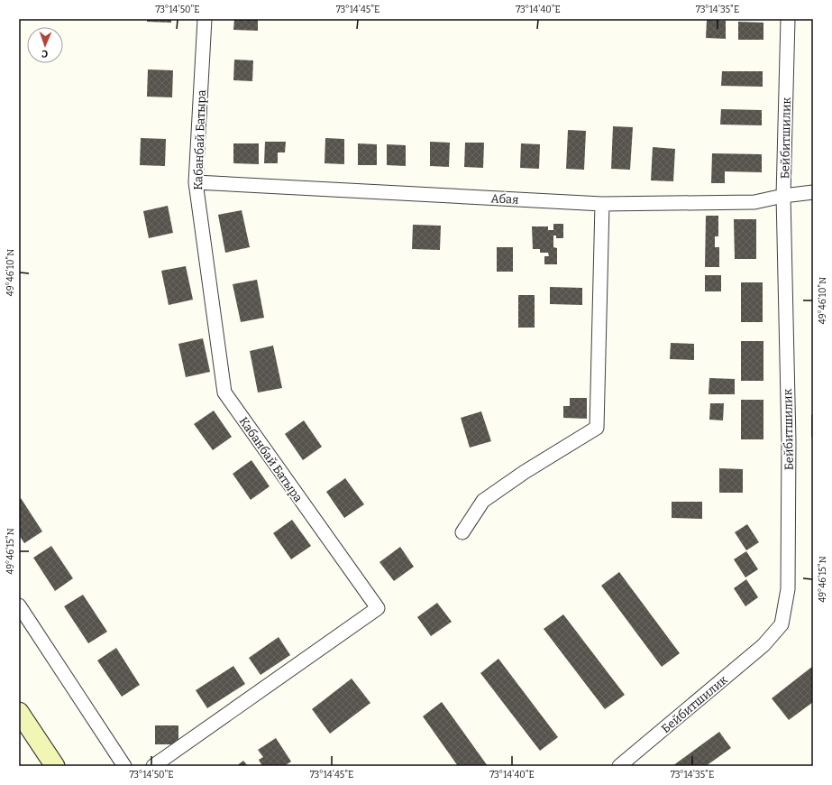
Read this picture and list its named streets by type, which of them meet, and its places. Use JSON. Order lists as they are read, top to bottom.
{
  "streets": {
    "street": ["Бейбитшилик", "Кабанбай Батыра", "Абая"]
  },
  "crossings": [
    ["Бейбитшилик", "Абая"],
    ["Кабанбай Батыра", "Абая"]
  ],
  "north": "bottom",
  "coordinates": [
    "73°14'50\"E",
    "73°14'45\"E",
    "73°14'40\"E",
    "73°14'35\"E",
    "49°46'10\"N",
    "49°46'15\"N"
  ]
}
